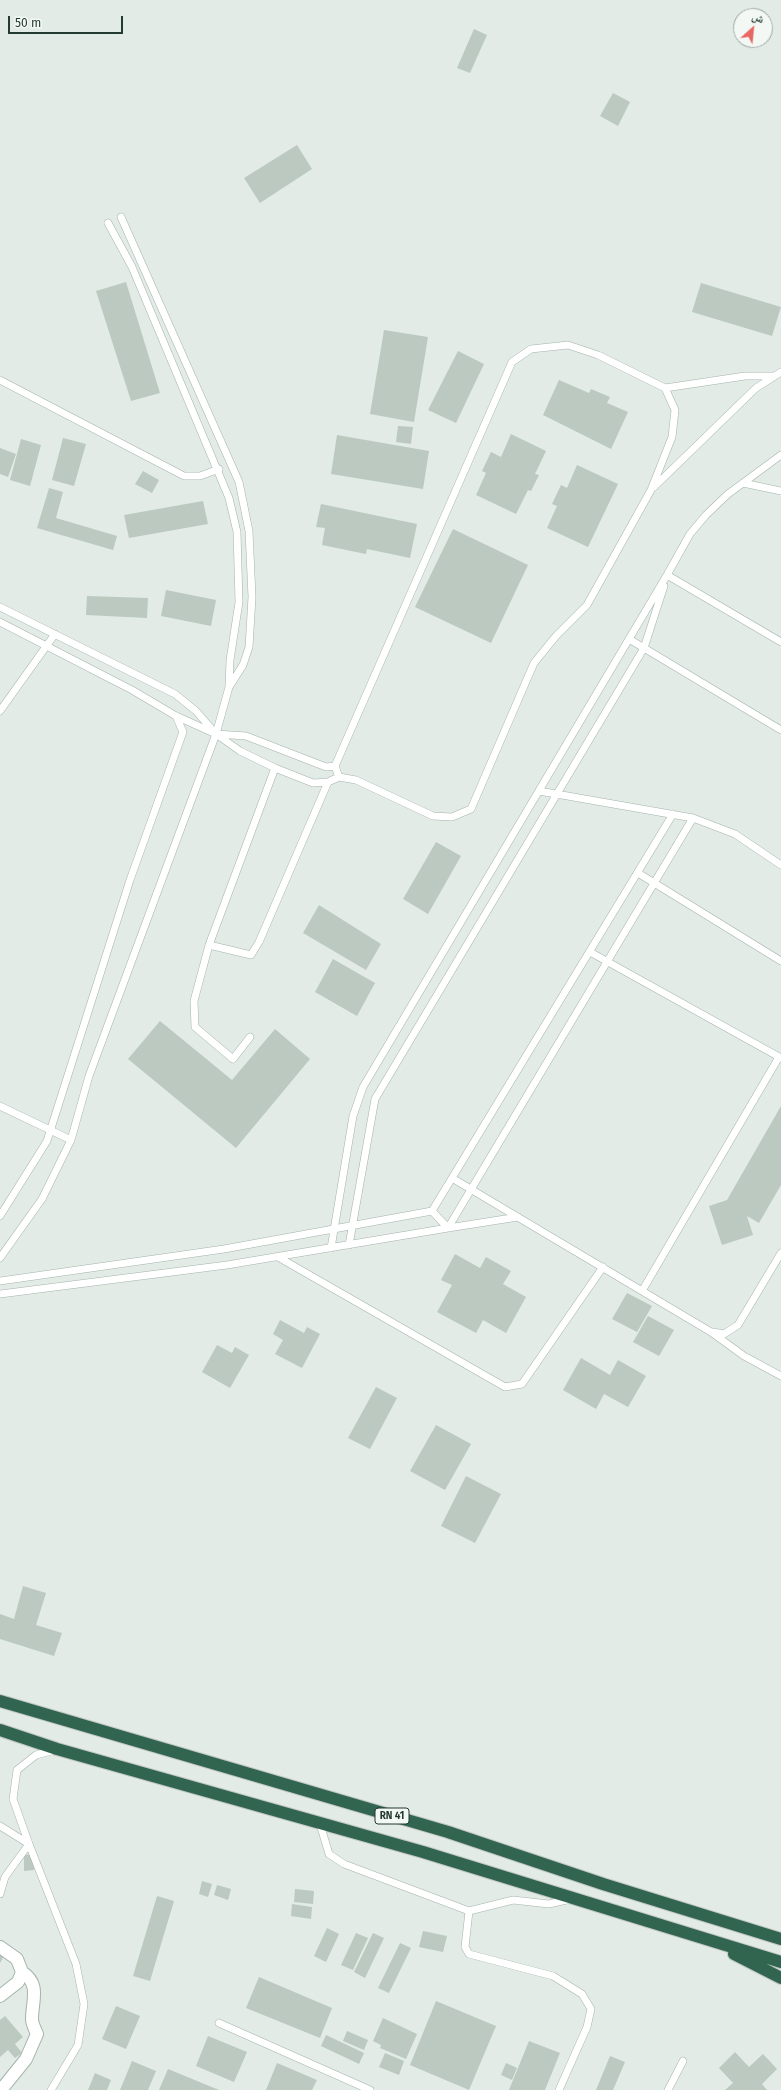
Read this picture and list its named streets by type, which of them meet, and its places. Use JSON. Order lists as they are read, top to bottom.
{
  "streets": {
    "highway": ["RN 41"]
  },
  "scale_bar": "50 m",
  "north": "top right"
}
